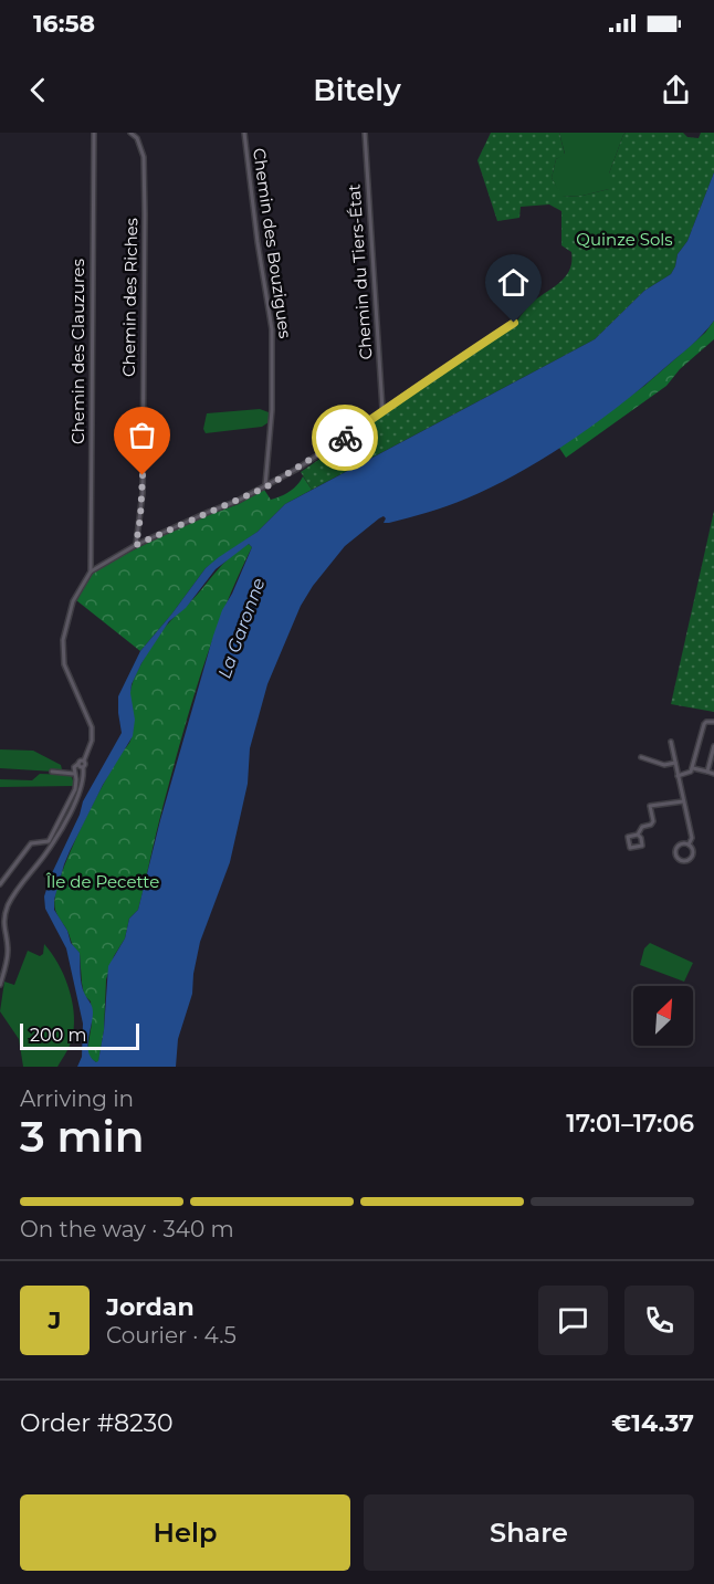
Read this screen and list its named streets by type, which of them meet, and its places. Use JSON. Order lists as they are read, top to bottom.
{
  "streets": {
    "street": [
      "Chemin des Bouzigues",
      "Chemin du Tiers-État",
      "Chemin des Riches",
      "Chemin des Clauzures"
    ]
  },
  "water": ["La Garonne"],
  "parks": ["Quinze Sols", "Île de Pecette"],
  "scale_bar": "200 m",
  "north": "top right",
  "page": {
    "status": "16:58",
    "header": "Bitely",
    "scale": "200 m",
    "heading": ["3 min", "Arriving in", "17:01–17:06"],
    "panel": [
      "Jordan",
      "Courier · 4.5",
      "Order #8230",
      "€14.37"
    ],
    "bar": "On the way · 340 m",
    "round": "J",
    "buttons": ["Help", "Share"]
  }
}
